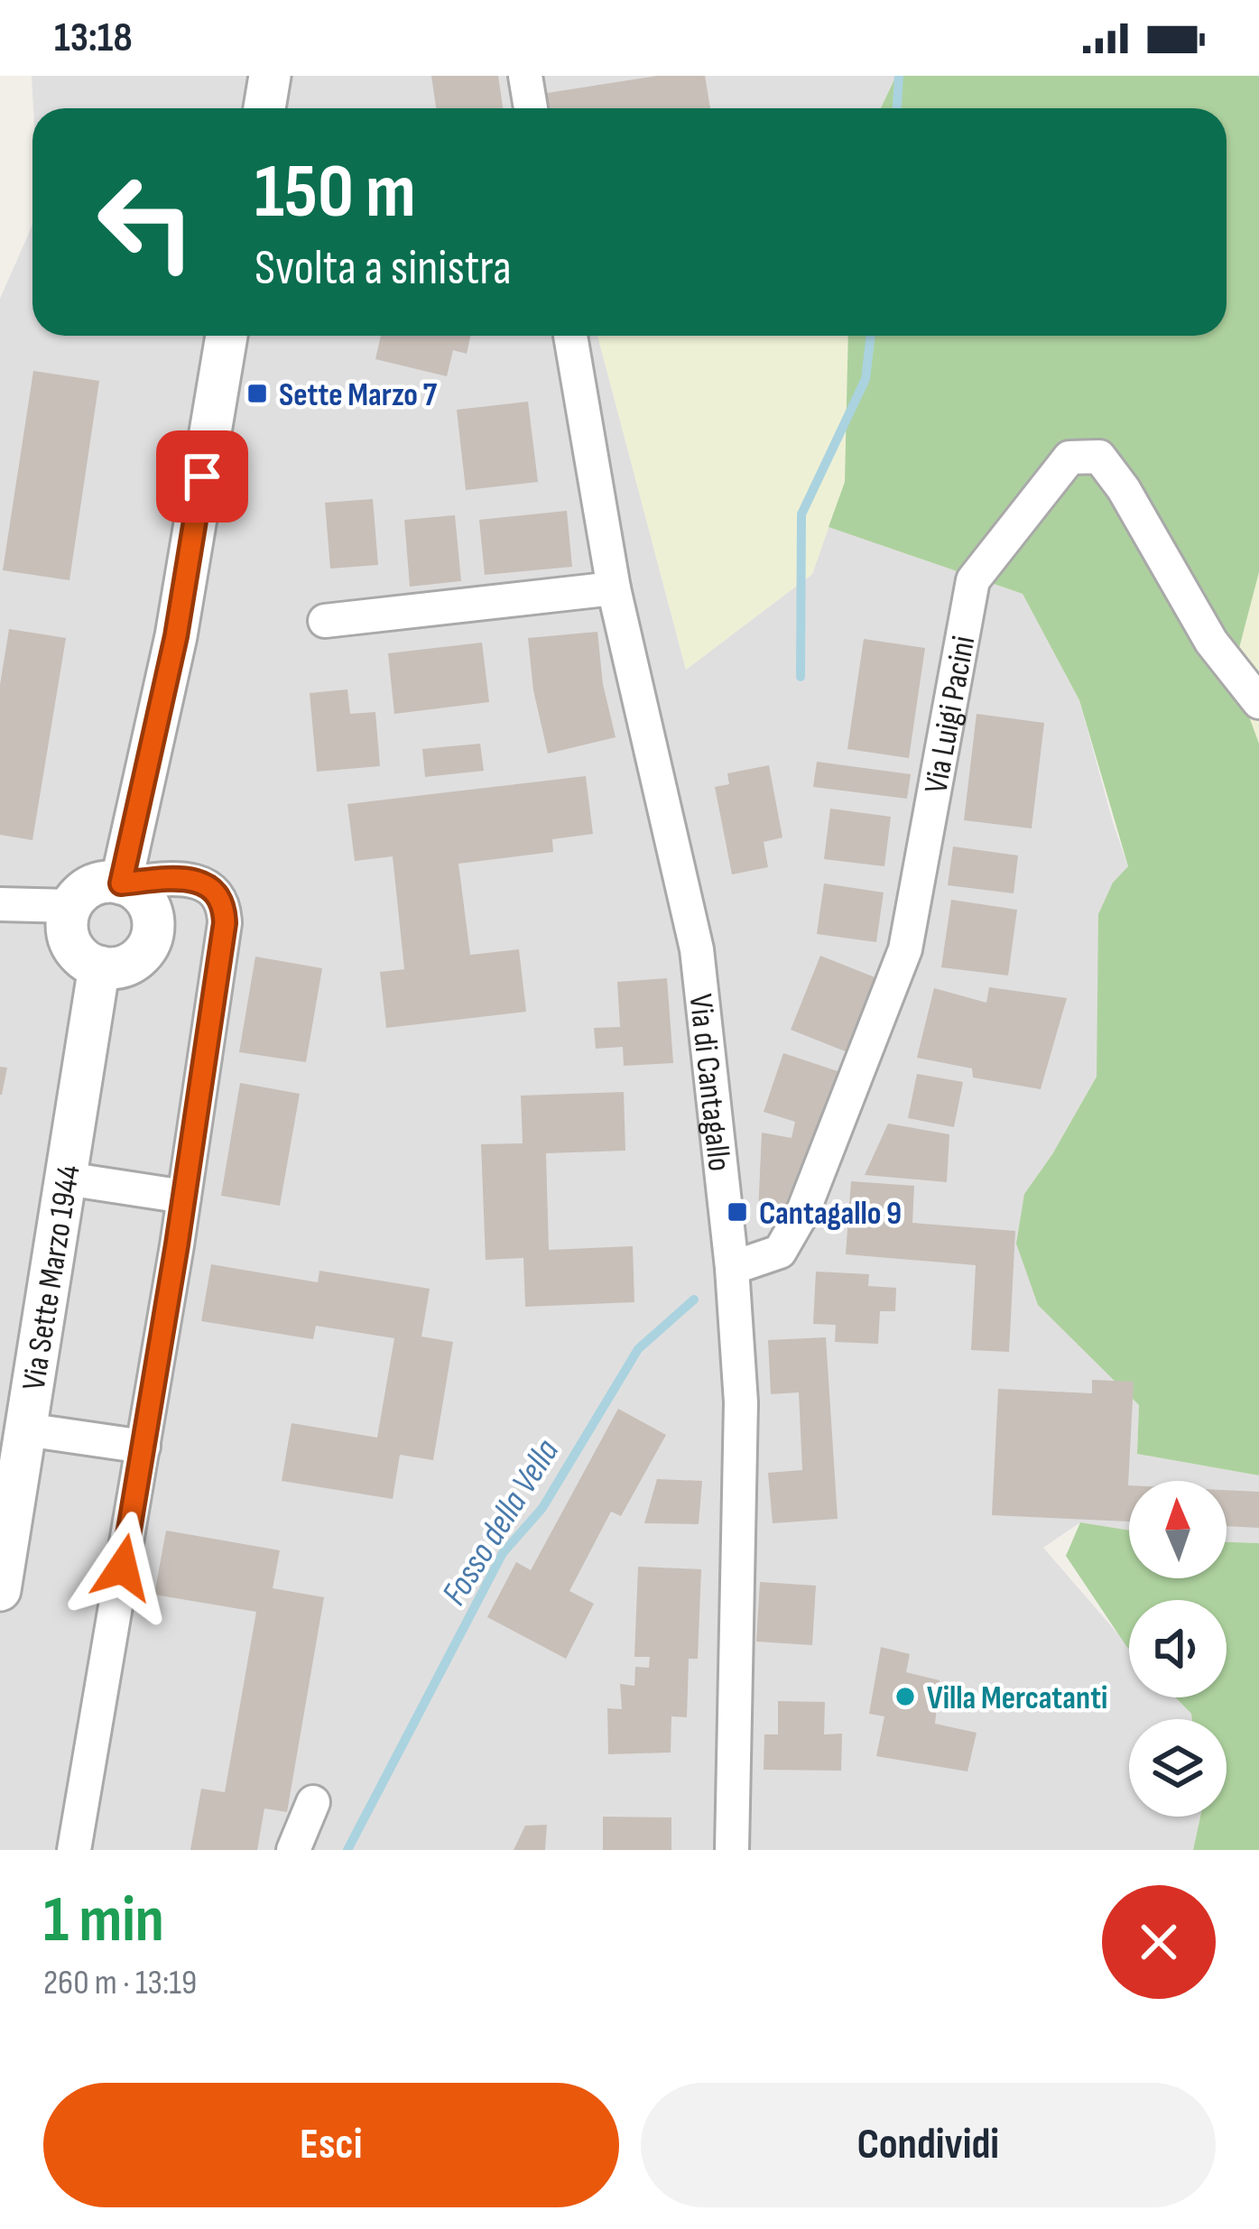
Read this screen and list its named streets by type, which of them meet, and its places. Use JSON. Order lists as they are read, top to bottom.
{
  "streets": {
    "street": ["Via Luigi Pacini", "Via di Cantagallo", "Via Sette Marzo 1944"]
  },
  "crossings": [
    ["Via Luigi Pacini", "Via di Cantagallo"]
  ],
  "water": ["Fosso della Vella"],
  "places": {
    "transit": ["Sette Marzo 7", "Cantagallo 9"],
    "other": ["Villa Mercatanti"]
  },
  "north": "top",
  "page": {
    "status": "13:18",
    "turn": ["150 m", "Svolta a sinistra"],
    "heading": ["1 min", "260 m · 13:19"],
    "buttons": ["Esci", "Condividi"]
  }
}
